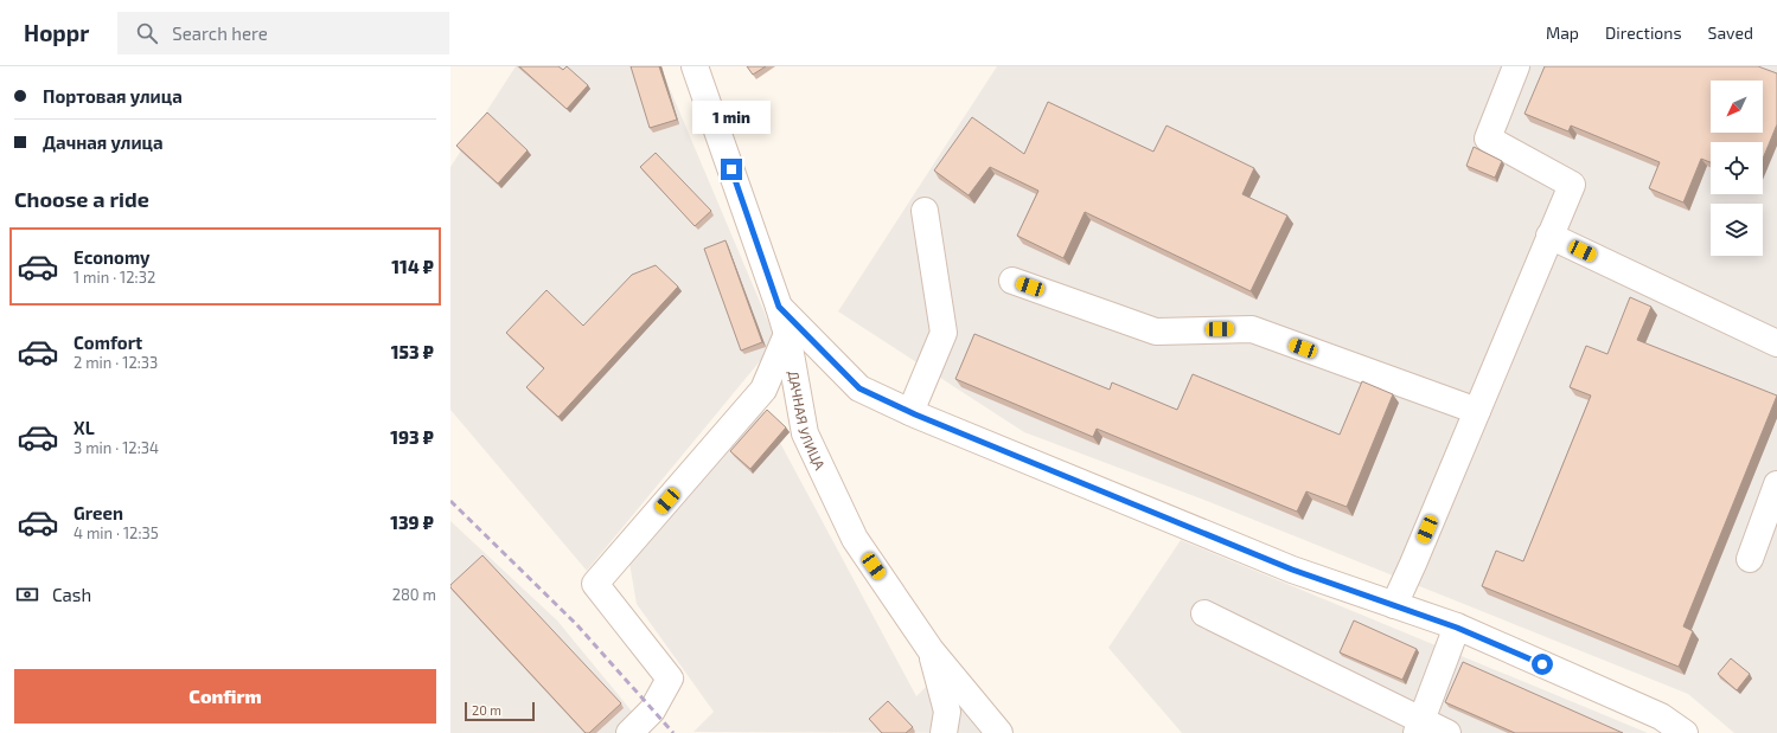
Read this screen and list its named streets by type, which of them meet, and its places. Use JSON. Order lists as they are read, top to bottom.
{
  "streets": {
    "street": ["ДАЧНАЯ УЛИЦА"]
  },
  "scale_bar": "20 m",
  "north": "bottom left",
  "page": {
    "header": "Hoppr",
    "search": "Search here",
    "nav": ["Map", "Directions", "Saved"],
    "banner": ["Портовая улица", "Дачная улица"],
    "bubble": "1 min",
    "heading": "Choose a ride",
    "list": [
      {
        "name": "Economy",
        "note": "1 min · 12:32",
        "value": "114 ₽"
      },
      {
        "name": "Comfort",
        "note": "2 min · 12:33",
        "value": "153 ₽"
      },
      {
        "name": "XL",
        "note": "3 min · 12:34",
        "value": "193 ₽"
      },
      {
        "name": "Green",
        "note": "4 min · 12:35",
        "value": "139 ₽"
      }
    ],
    "pay": ["Cash", "280 m"],
    "buttons": "Confirm",
    "scale": "20 m"
  }
}
